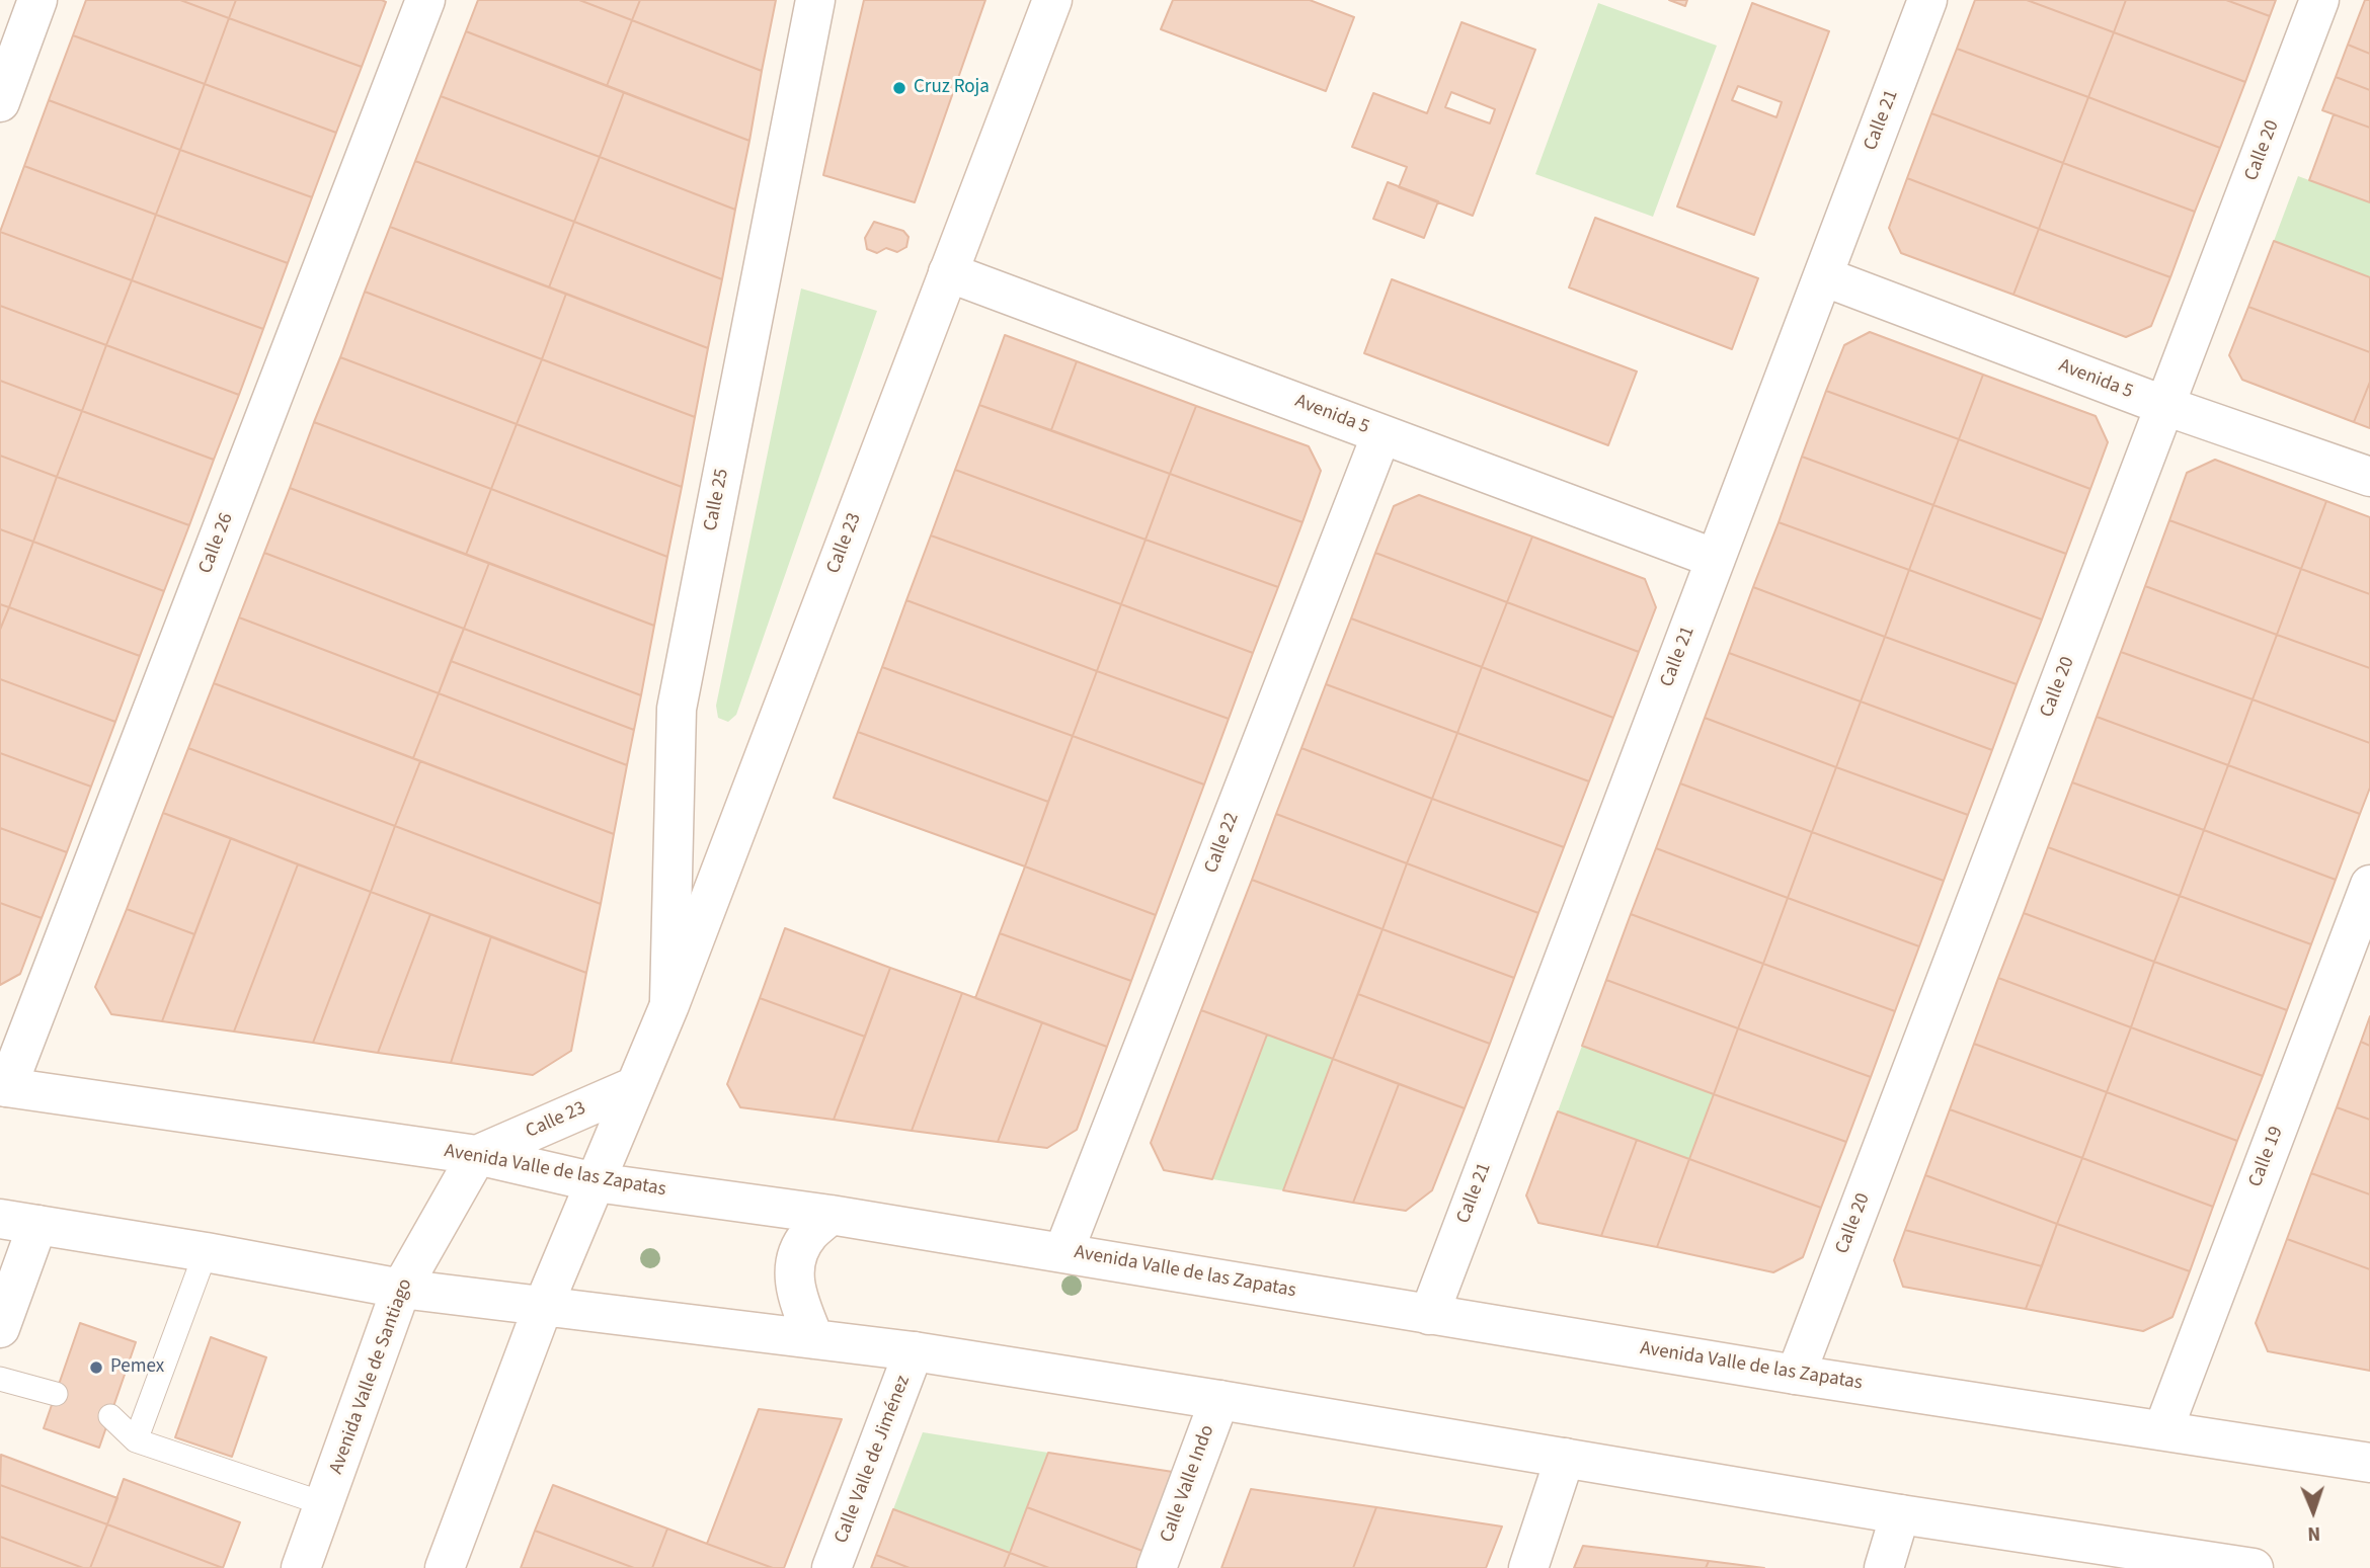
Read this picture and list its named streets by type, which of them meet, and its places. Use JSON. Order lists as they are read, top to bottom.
{
  "streets": {
    "street": [
      "Calle 21",
      "Calle 20",
      "Avenida 5",
      "Calle 25",
      "Calle 26",
      "Calle 23",
      "Calle 22",
      "Calle 19",
      "Avenida Valle de las Zapatas",
      "Avenida Valle de Santiago",
      "Calle Valle de Jiménez",
      "Calle Valle Indo"
    ]
  },
  "crossings": [
    ["Calle 21", "Avenida 5"],
    ["Calle 21", "Avenida Valle de las Zapatas"],
    ["Calle 20", "Avenida 5"],
    ["Calle 20", "Avenida Valle de las Zapatas"],
    ["Avenida 5", "Calle 23"],
    ["Avenida 5", "Calle 22"],
    ["Calle 25", "Calle 23"],
    ["Calle 26", "Avenida Valle de las Zapatas"],
    ["Calle 23", "Avenida Valle de las Zapatas"],
    ["Calle 23", "Avenida Valle de Santiago"],
    ["Calle 22", "Avenida Valle de las Zapatas"],
    ["Calle 19", "Avenida Valle de las Zapatas"],
    ["Avenida Valle de las Zapatas", "Avenida Valle de Santiago"]
  ],
  "places": ["Cruz Roja", "Pemex"],
  "north": "bottom"
}
